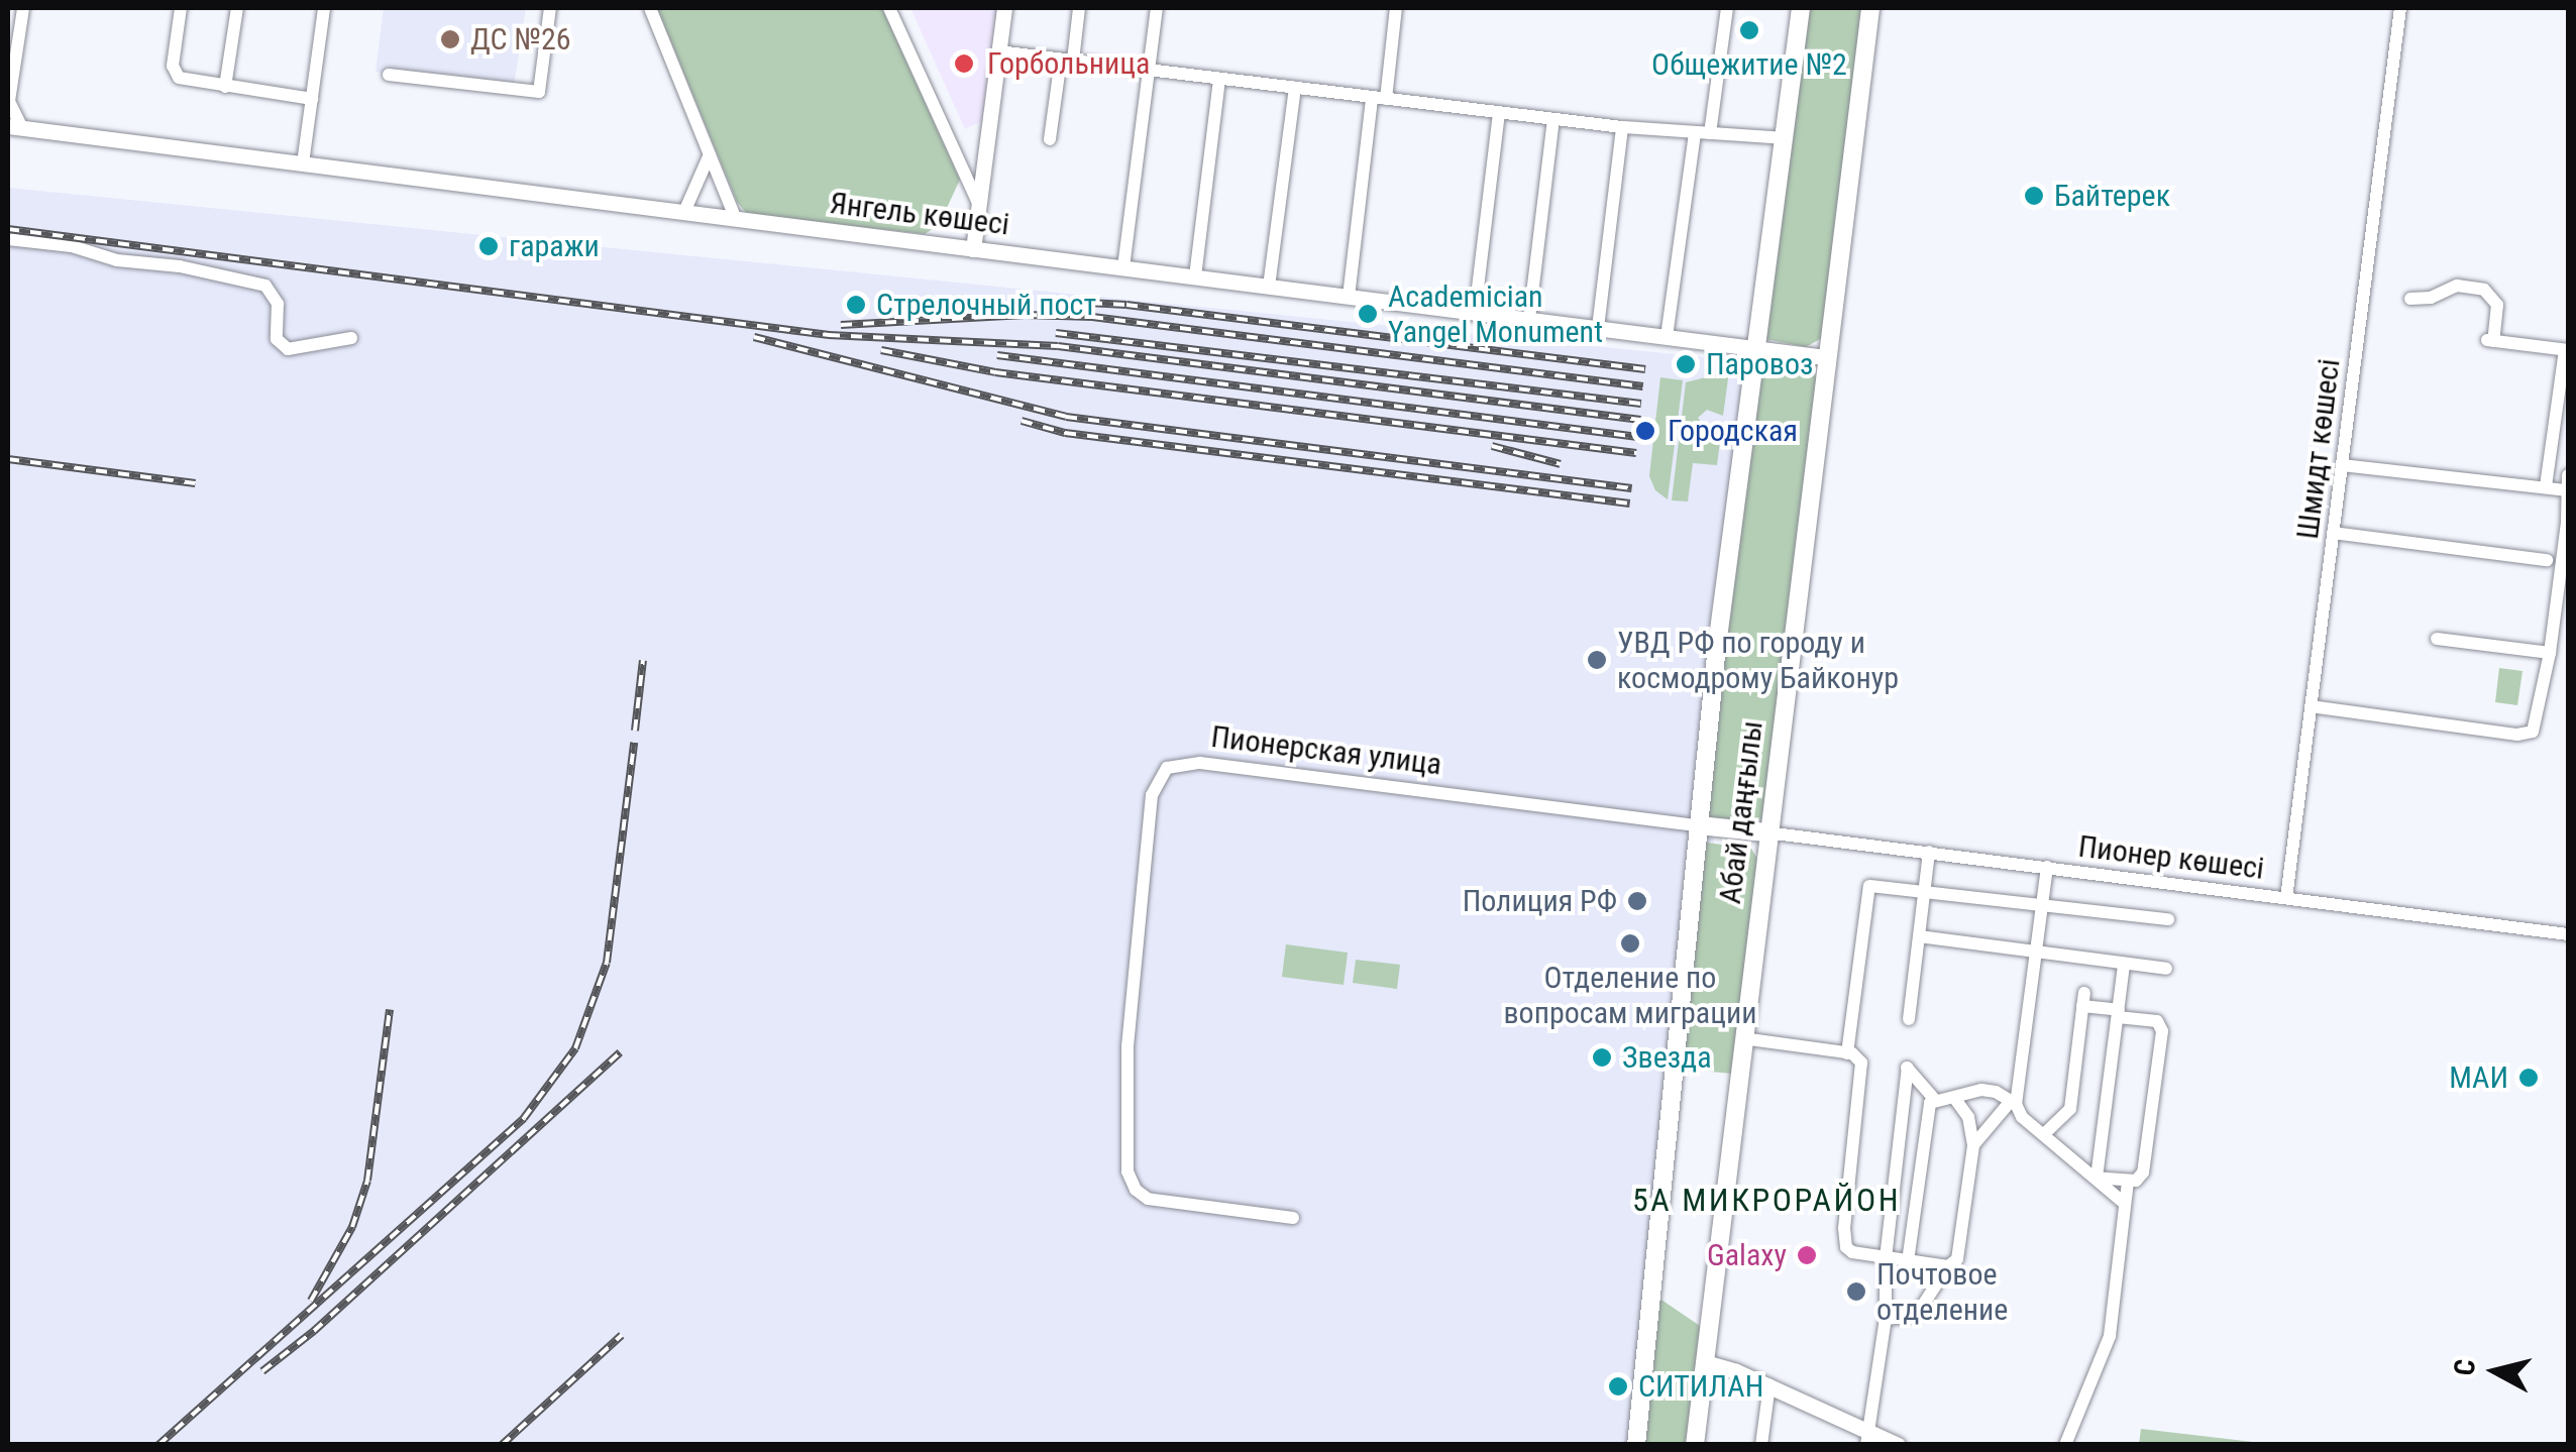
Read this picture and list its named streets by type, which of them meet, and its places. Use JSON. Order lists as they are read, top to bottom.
{
  "streets": {
    "main road": ["Пионерская улица", "Абай даңғылы"],
    "street": ["Янгель көшесі", "Шмидт көшесі", "Пионер көшесі"]
  },
  "crossings": [
    ["Янгель көшесі", "Абай даңғылы"],
    ["Шмидт көшесі", "Пионер көшесі"],
    ["Пионерская улица", "Абай даңғылы"],
    ["Пионерская улица", "Пионер көшесі"],
    ["Абай даңғылы", "Пионер көшесі"]
  ],
  "districts": ["5А МИКРОРАЙОН"],
  "places": [
    "Общежитие №2",
    "ДС №26",
    "Горбольница",
    "Байтерек",
    "гаражи",
    "Стрелочный пост",
    "Academician Yangel Monument",
    "Паровоз",
    "Городская",
    "УВД РФ по городу и космодрому Байконур",
    "Полиция РФ",
    "Отделение по вопросам миграции",
    "Звезда",
    "МАИ",
    "Galaxy",
    "Почтовое отделение",
    "СИТИЛАН"
  ],
  "north": "left"
}
